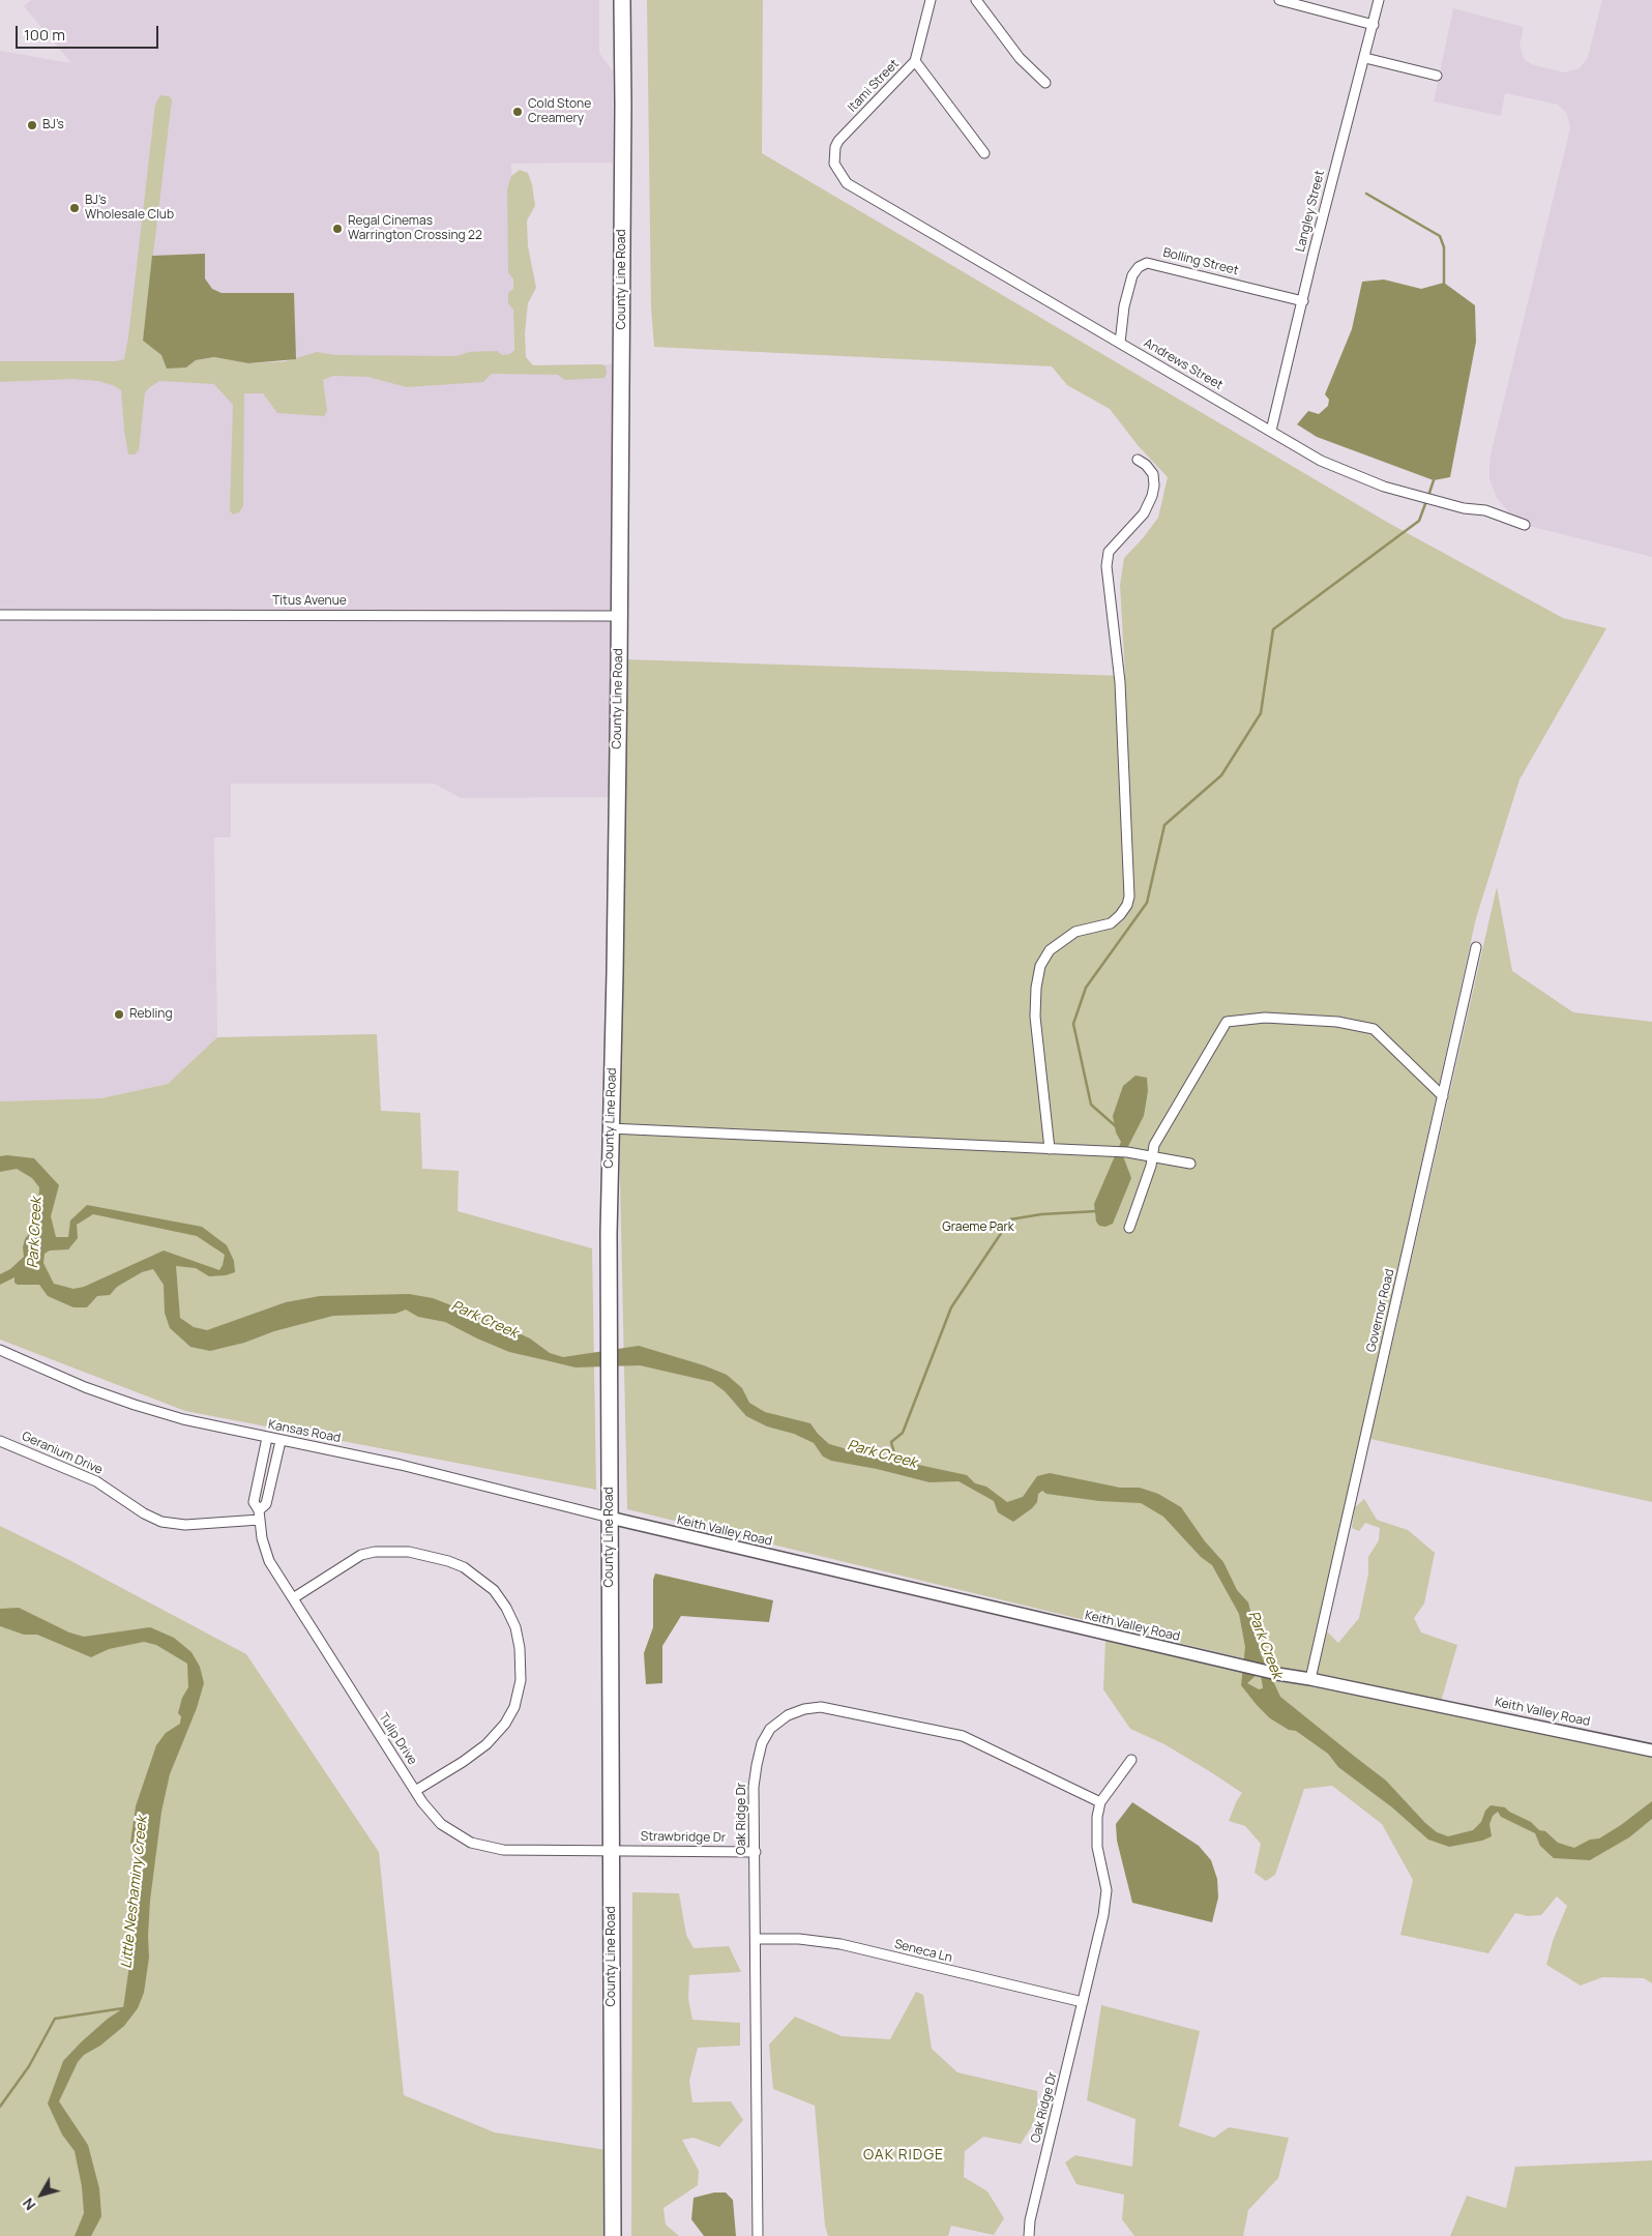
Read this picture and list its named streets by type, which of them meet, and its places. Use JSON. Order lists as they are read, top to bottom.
{
  "streets": {
    "main road": ["County Line Road"],
    "street": [
      "Itami Street",
      "Langley Street",
      "Bolling Street",
      "Andrews Street",
      "Titus Avenue",
      "Governor Road",
      "Kansas Road",
      "Geranium Drive",
      "Keith Valley Road",
      "Tulip Drive",
      "Oak Ridge Dr",
      "Strawbridge Dr",
      "Seneca Ln"
    ]
  },
  "crossings": [
    ["Itami Street", "Andrews Street"],
    ["Langley Street", "Bolling Street"],
    ["Langley Street", "Andrews Street"],
    ["Bolling Street", "Andrews Street"],
    ["County Line Road", "Titus Avenue"],
    ["County Line Road", "Kansas Road"],
    ["County Line Road", "Keith Valley Road"],
    ["County Line Road", "Tulip Drive"],
    ["County Line Road", "Strawbridge Dr"],
    ["Governor Road", "Keith Valley Road"],
    ["Kansas Road", "Keith Valley Road"],
    ["Kansas Road", "Tulip Drive"],
    ["Geranium Drive", "Tulip Drive"],
    ["Tulip Drive", "Strawbridge Dr"],
    ["Oak Ridge Dr", "Strawbridge Dr"],
    ["Oak Ridge Dr", "Seneca Ln"]
  ],
  "districts": ["OAK RIDGE"],
  "water": ["Park Creek", "Little Neshaminy Creek"],
  "parks": ["Graeme Park"],
  "places": [
    "Cold Stone Creamery",
    "BJ’s",
    "BJ's Wholesale Club",
    "Regal Cinemas Warrington Crossing 22",
    "Rebling"
  ],
  "scale_bar": "100 m",
  "north": "bottom left"
}
